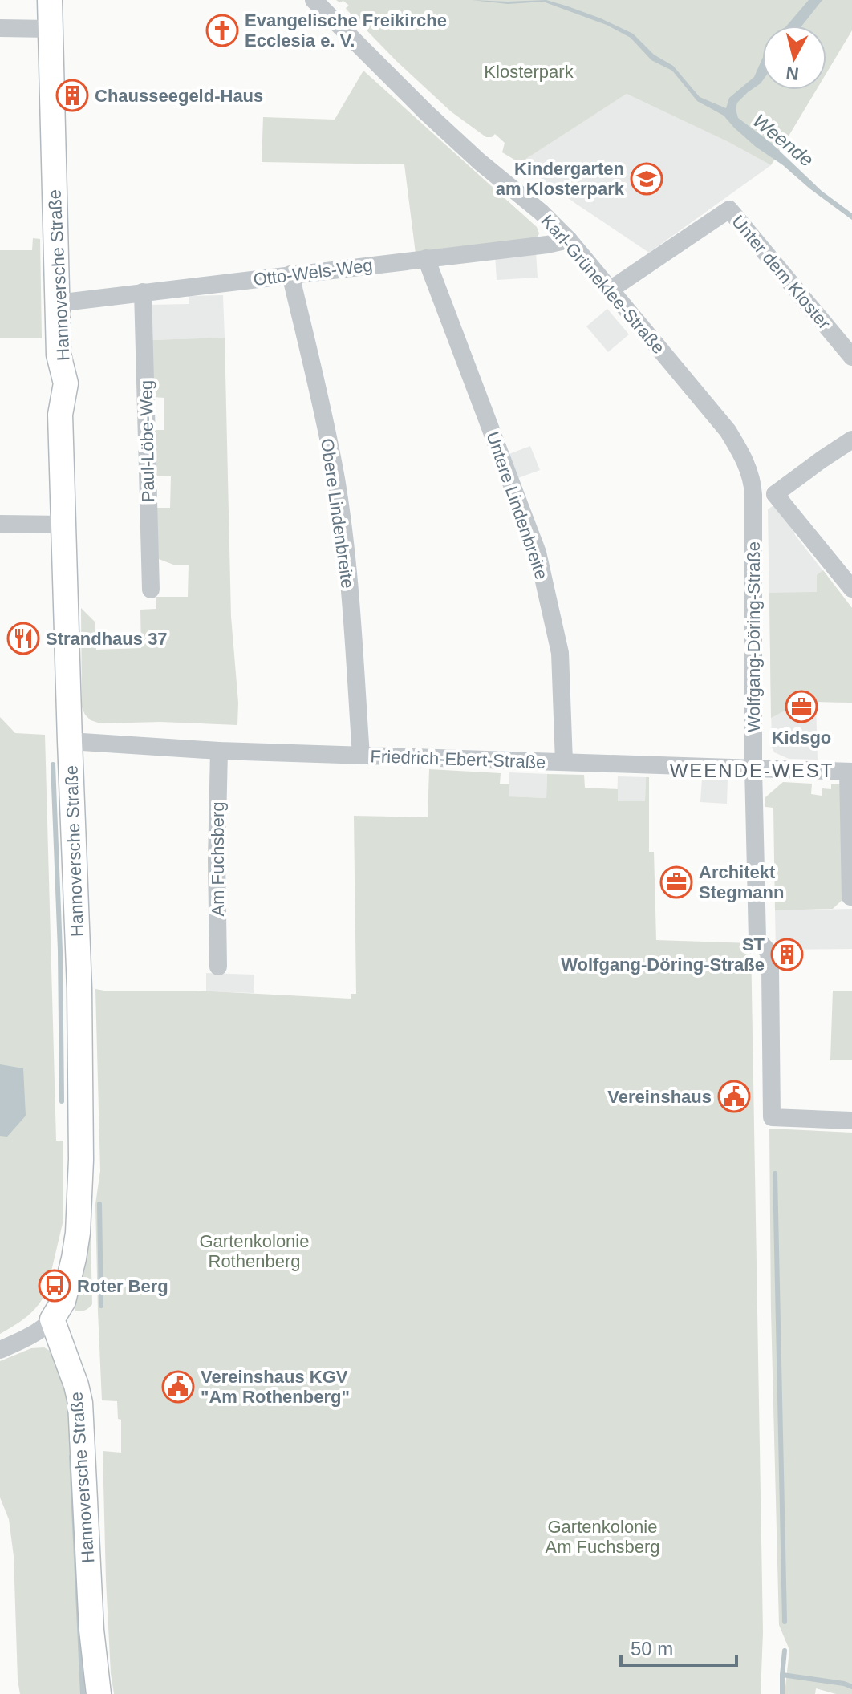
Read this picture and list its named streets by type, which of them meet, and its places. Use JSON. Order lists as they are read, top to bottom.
{
  "streets": {
    "street": [
      "Otto-Wels-Weg",
      "Unter dem Kloster",
      "Hannoversche Straße",
      "Karl-Grüneklee-Straße",
      "Paul-Löbe-Weg",
      "Untere Lindenbreite",
      "Obere Lindenbreite",
      "Wolfgang-Döring-Straße",
      "Friedrich-Ebert-Straße",
      "Am Fuchsberg"
    ]
  },
  "crossings": [
    ["Otto-Wels-Weg", "Hannoversche Straße"],
    ["Otto-Wels-Weg", "Karl-Grüneklee-Straße"],
    ["Otto-Wels-Weg", "Paul-Löbe-Weg"],
    ["Otto-Wels-Weg", "Untere Lindenbreite"],
    ["Otto-Wels-Weg", "Obere Lindenbreite"],
    ["Unter dem Kloster", "Karl-Grüneklee-Straße"],
    ["Hannoversche Straße", "Friedrich-Ebert-Straße"],
    ["Karl-Grüneklee-Straße", "Wolfgang-Döring-Straße"],
    ["Untere Lindenbreite", "Friedrich-Ebert-Straße"],
    ["Obere Lindenbreite", "Friedrich-Ebert-Straße"],
    ["Wolfgang-Döring-Straße", "Friedrich-Ebert-Straße"],
    ["Friedrich-Ebert-Straße", "Am Fuchsberg"]
  ],
  "districts": ["WEENDE-WEST"],
  "water": ["Weende"],
  "parks": ["Klosterpark", "Gartenkolonie Rothenberg", "Gartenkolonie Am Fuchsberg"],
  "places": {
    "church": ["Evangelische Freikirche Ecclesia e. V."],
    "building": ["Chausseegeld-Haus", "ST Wolfgang-Döring-Straße"],
    "school or university": ["Kindergarten am Klosterpark"],
    "restaurant": ["Strandhaus 37"],
    "office": ["Kidsgo", "Architekt Stegmann"],
    "public building": ["Vereinshaus", "Vereinshaus KGV \"Am Rothenberg\""],
    "bus stop": ["Roter Berg"]
  },
  "scale_bar": "50 m",
  "north": "bottom"
}
